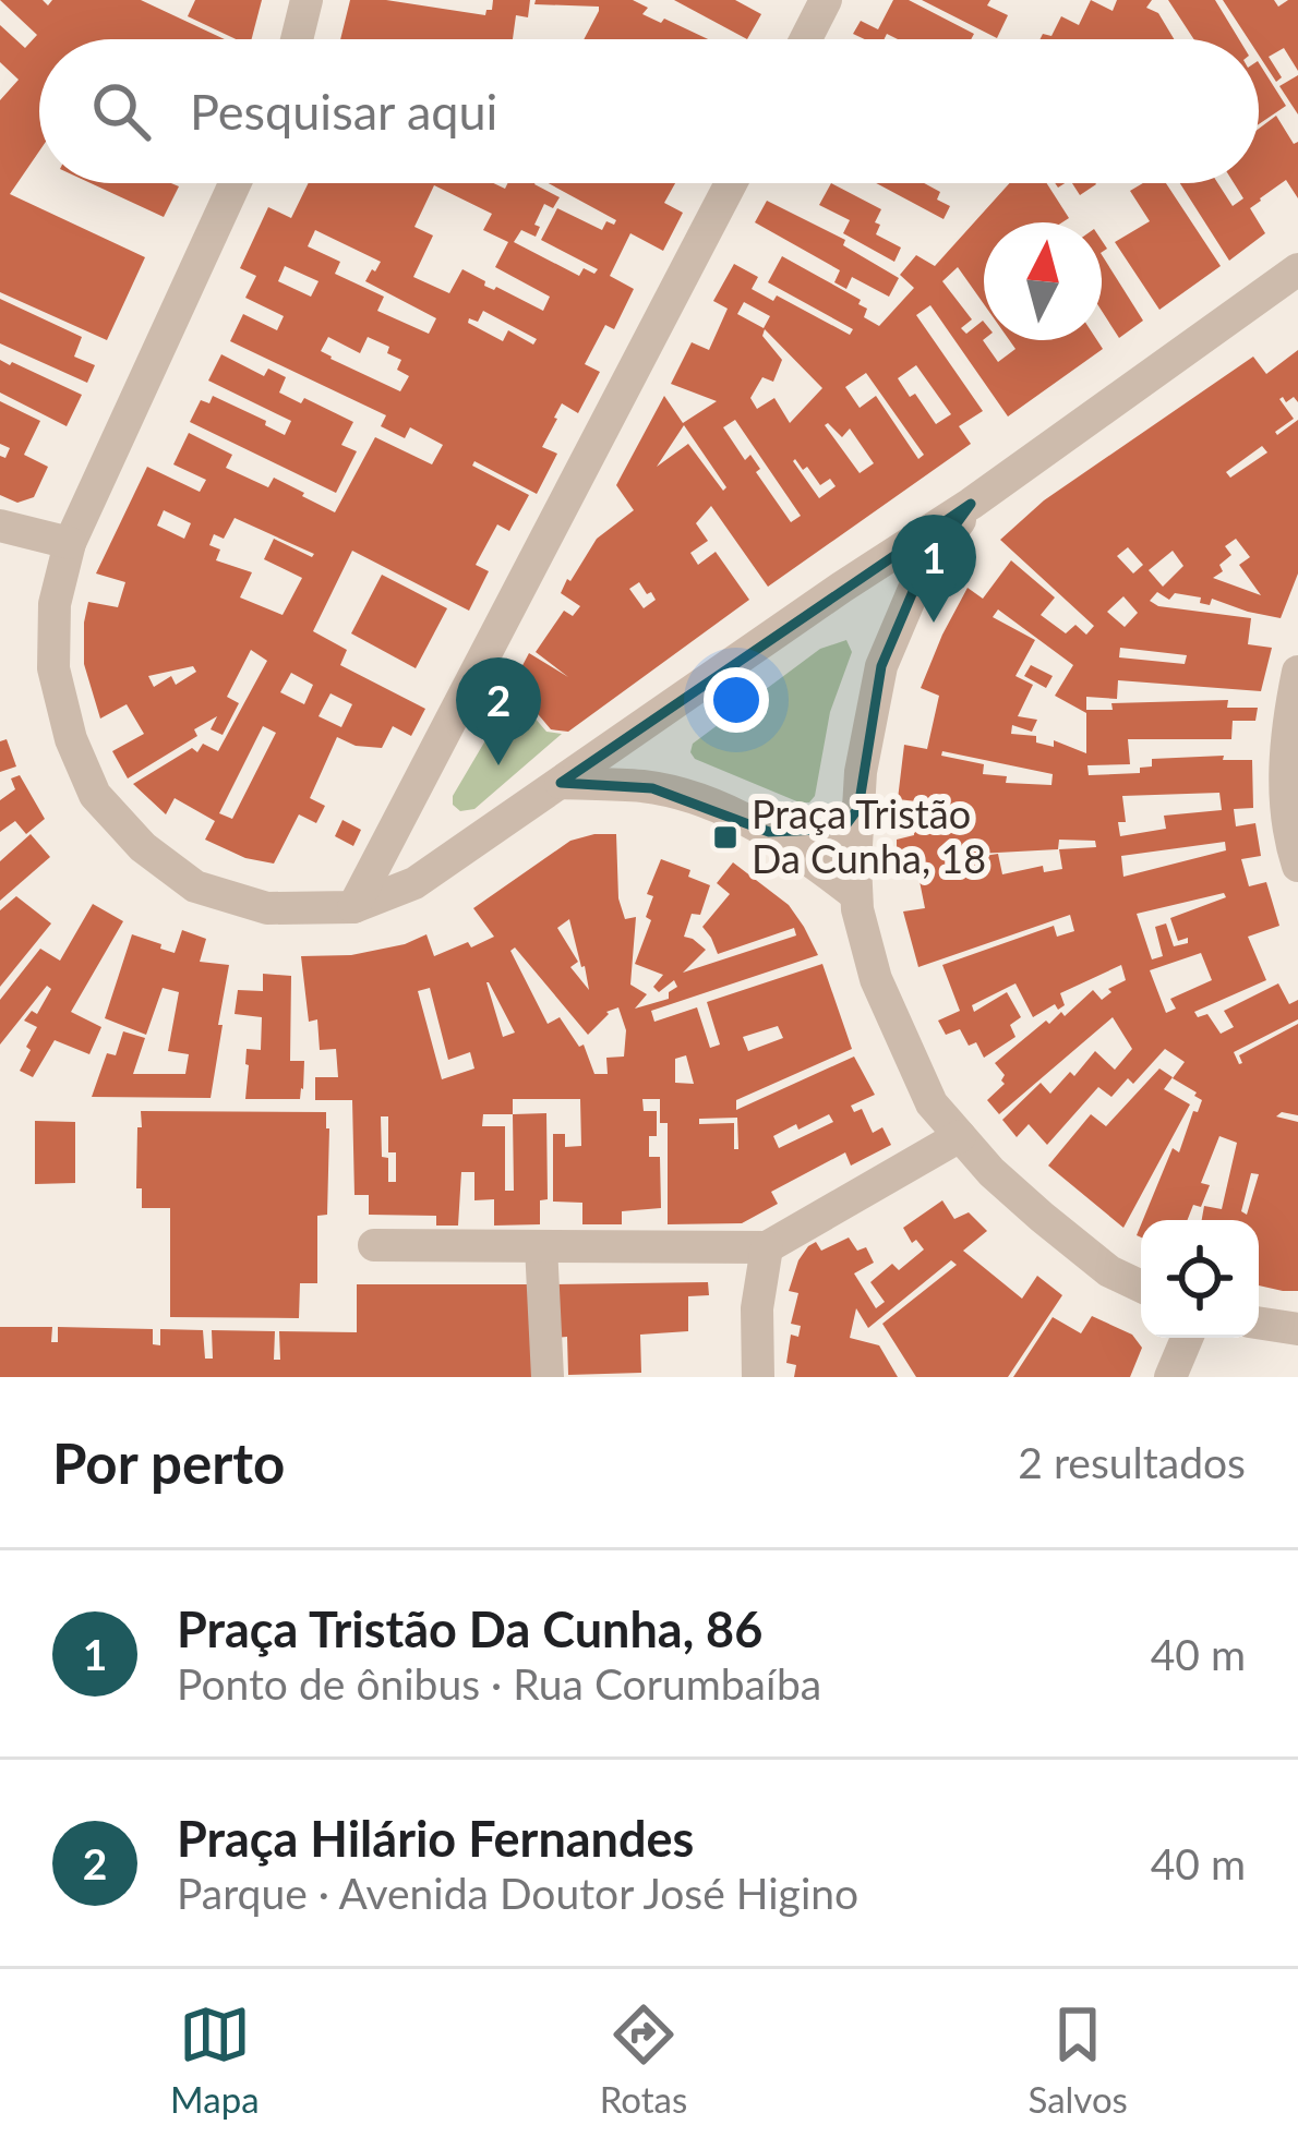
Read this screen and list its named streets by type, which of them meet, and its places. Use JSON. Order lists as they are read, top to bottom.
{
  "places": {
    "transit": ["Praça Tristão Da Cunha, 18"]
  },
  "north": "top",
  "page": {
    "search": "Pesquisar aqui",
    "pins": ["1", "2"],
    "heading": ["Por perto", "2 resultados"],
    "list": [
      {
        "mark": "1",
        "name": "Praça Tristão Da Cunha, 86",
        "note": "Ponto de ônibus · Rua Corumbaíba",
        "value": "40 m"
      },
      {
        "mark": "2",
        "name": "Praça Hilário Fernandes",
        "note": "Parque · Avenida Doutor José Higino",
        "value": "40 m"
      }
    ],
    "nav": ["Mapa", "Rotas", "Salvos"]
  }
}
